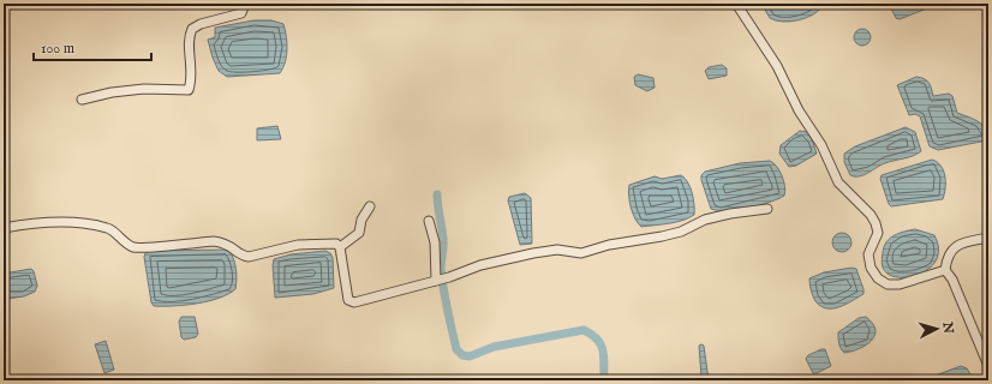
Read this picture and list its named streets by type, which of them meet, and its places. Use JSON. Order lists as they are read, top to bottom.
{
  "scale_bar": "100 m",
  "north": "right"
}
